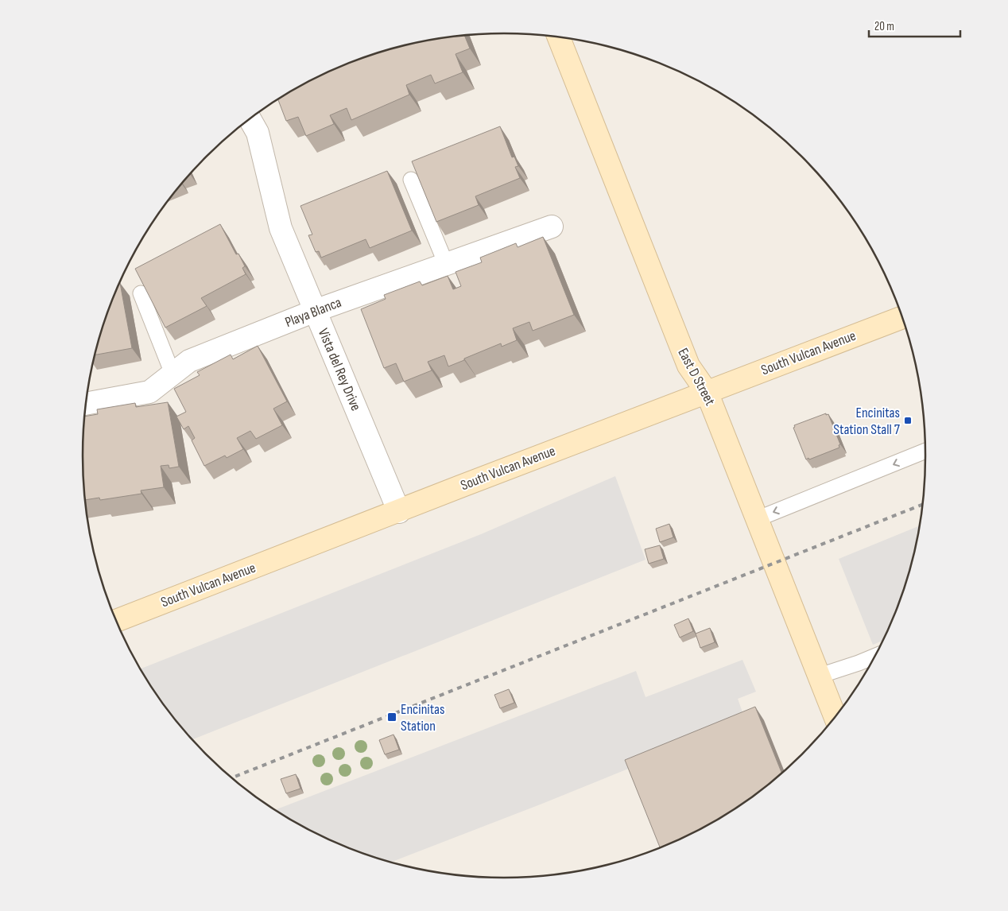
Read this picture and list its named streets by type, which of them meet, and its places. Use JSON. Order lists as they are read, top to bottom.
{
  "streets": {
    "main road": ["South Vulcan Avenue", "East D Street"],
    "street": ["Playa Blanca", "Vista del Rey Drive"]
  },
  "crossings": [
    ["Playa Blanca", "Vista del Rey Drive"],
    ["South Vulcan Avenue", "Vista del Rey Drive"],
    ["South Vulcan Avenue", "East D Street"]
  ],
  "places": {
    "transit": ["Encinitas Station Stall 7", "Encinitas Station"]
  },
  "scale_bar": "20 m"
}
